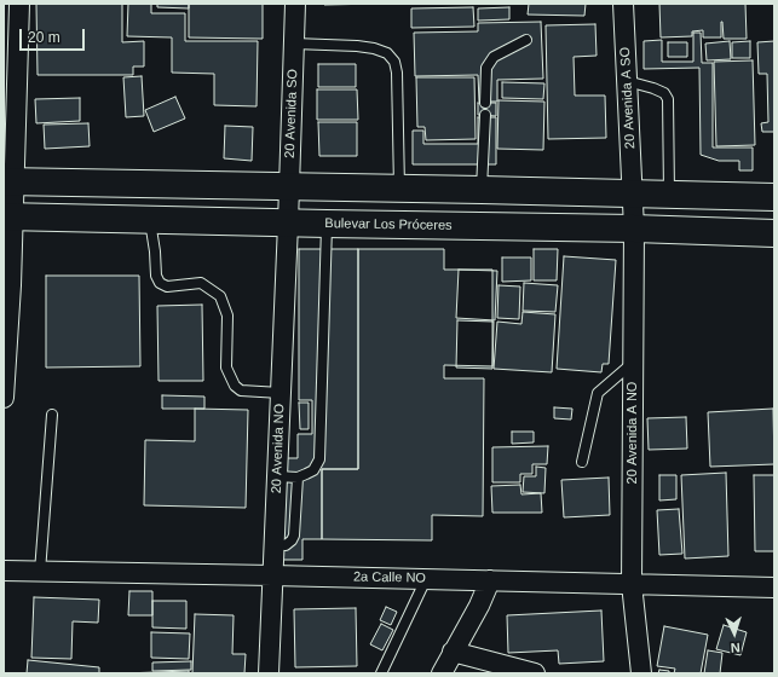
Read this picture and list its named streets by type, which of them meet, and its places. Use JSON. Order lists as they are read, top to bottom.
{
  "streets": {
    "street": [
      "20 Avenida A SO",
      "20 Avenida SO",
      "Bulevar Los Próceres",
      "20 Avenida A NO",
      "20 Avenida NO",
      "2a Calle NO"
    ]
  },
  "crossings": [
    ["20 Avenida A SO", "20 Avenida A NO"],
    ["20 Avenida SO", "Bulevar Los Próceres"],
    ["20 Avenida SO", "20 Avenida NO"],
    ["Bulevar Los Próceres", "20 Avenida A NO"],
    ["Bulevar Los Próceres", "20 Avenida NO"],
    ["20 Avenida A NO", "2a Calle NO"],
    ["20 Avenida NO", "2a Calle NO"]
  ],
  "scale_bar": "20 m",
  "north": "bottom"
}
